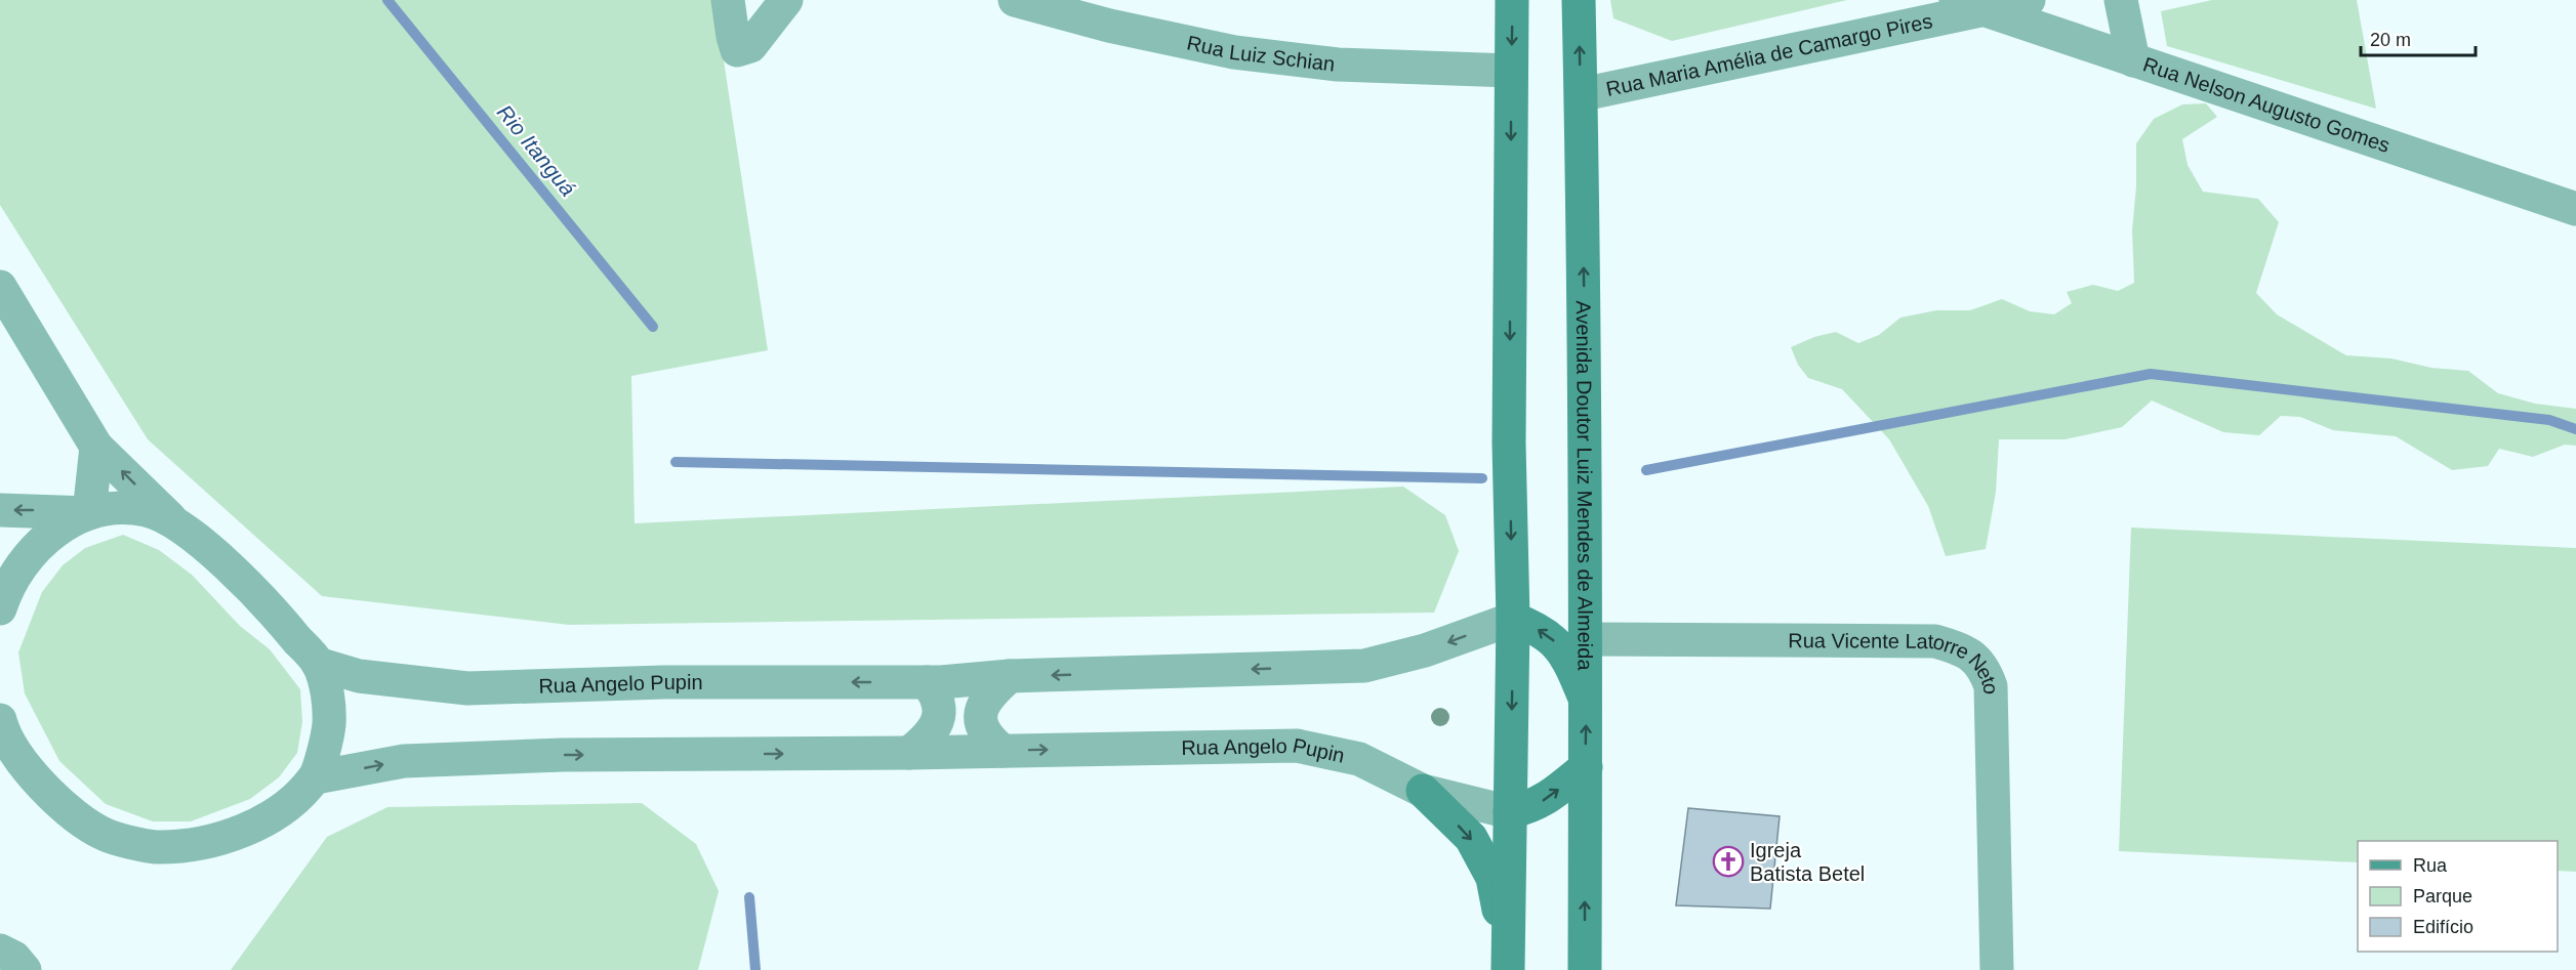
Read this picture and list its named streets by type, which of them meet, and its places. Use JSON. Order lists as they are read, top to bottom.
{
  "streets": {
    "main road": ["Avenida Doutor Luiz Mendes de Almeida"],
    "street": [
      "Rua Luiz Schian",
      "Rua Maria Amélia de Camargo Pires",
      "Rua Nelson Augusto Gomes",
      "Rua Vicente Latorre Neto",
      "Rua Angelo Pupin"
    ]
  },
  "crossings": [
    ["Rua Maria Amélia de Camargo Pires", "Rua Nelson Augusto Gomes"],
    ["Rua Maria Amélia de Camargo Pires", "Avenida Doutor Luiz Mendes de Almeida"],
    ["Avenida Doutor Luiz Mendes de Almeida", "Rua Vicente Latorre Neto"]
  ],
  "water": ["Rio Itanguá"],
  "places": {
    "church": ["Igreja Batista Betel"]
  },
  "legend": ["Rua", "Parque", "Edifício"],
  "scale_bar": "20 m"
}
